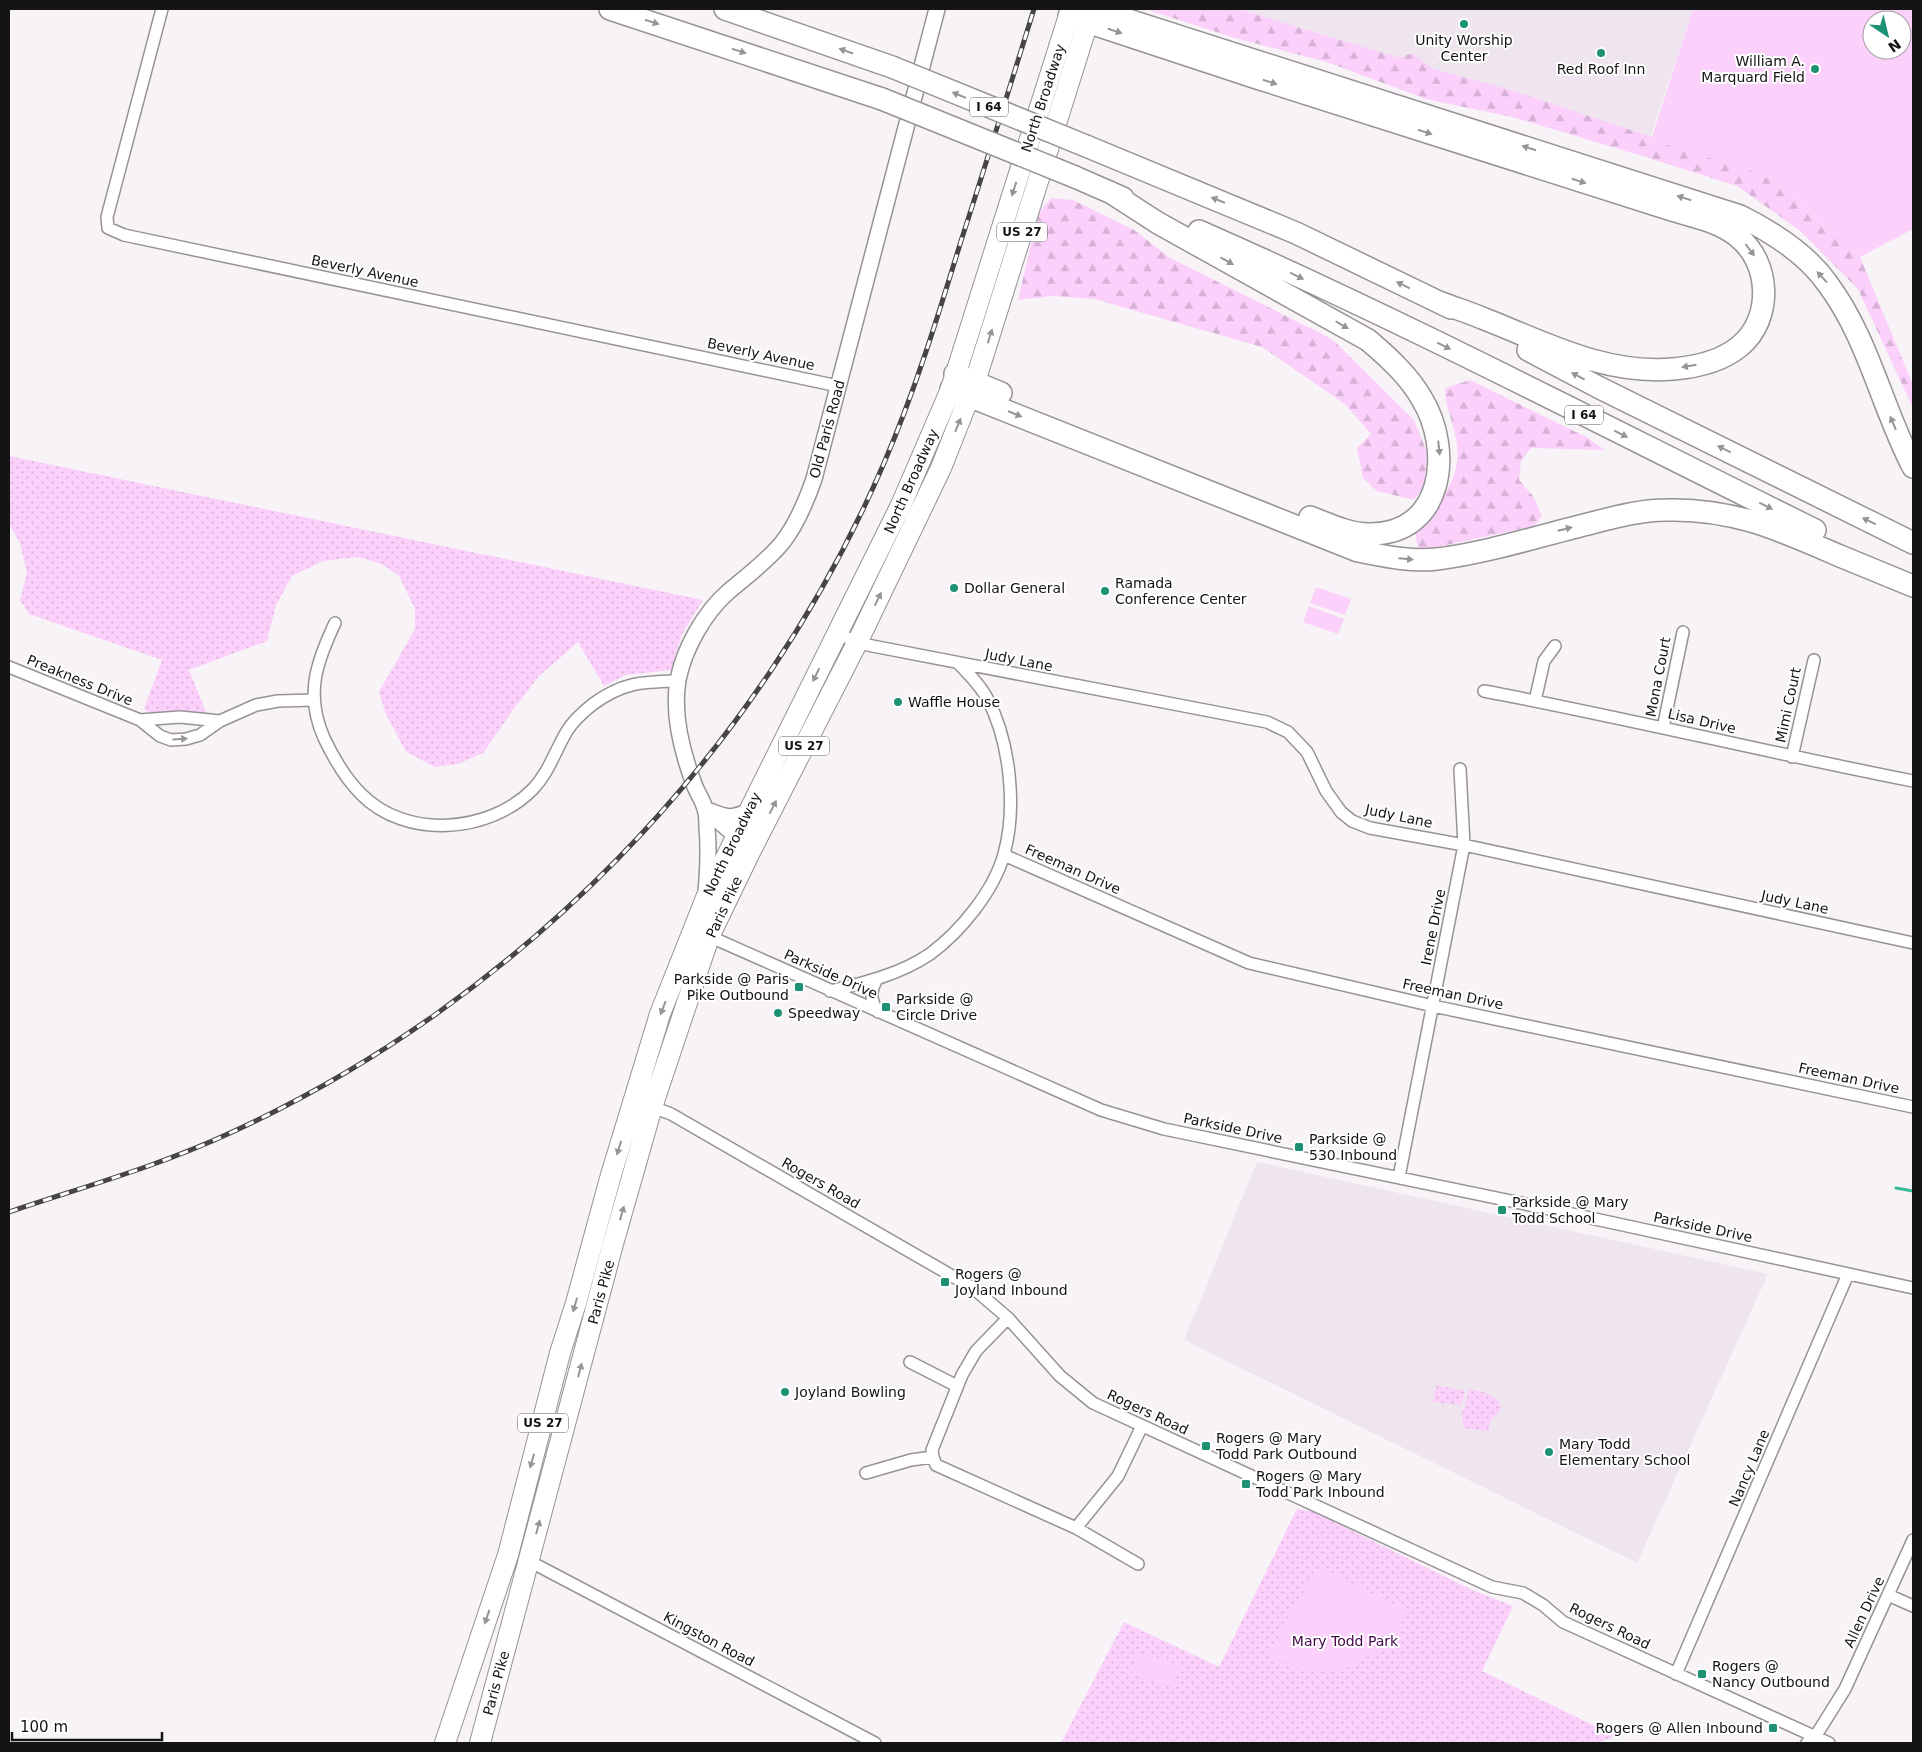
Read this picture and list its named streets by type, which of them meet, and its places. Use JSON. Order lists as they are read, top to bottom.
{
  "streets": {
    "highway": [
      "North Broadway",
      "I 64",
      "US 27",
      "Paris Pike"
    ],
    "street": [
      "Beverly Avenue",
      "Old Paris Road",
      "Judy Lane",
      "Mona Court",
      "Preakness Drive",
      "Mimi Court",
      "Lisa Drive",
      "Freeman Drive",
      "Irene Drive",
      "Parkside Drive",
      "Rogers Road",
      "Nancy Lane",
      "Allen Drive",
      "Kingston Road"
    ]
  },
  "crossings": [
    ["North Broadway", "Old Paris Road"],
    ["North Broadway", "Judy Lane"],
    ["North Broadway", "Paris Pike"],
    ["North Broadway", "Parkside Drive"],
    ["Beverly Avenue", "Old Paris Road"],
    ["Old Paris Road", "Paris Pike"],
    ["Judy Lane", "Irene Drive"],
    ["Mona Court", "Lisa Drive"],
    ["Mimi Court", "Lisa Drive"],
    ["Freeman Drive", "Irene Drive"],
    ["Paris Pike", "Parkside Drive"],
    ["Paris Pike", "Rogers Road"],
    ["Paris Pike", "Kingston Road"],
    ["Irene Drive", "Parkside Drive"],
    ["Parkside Drive", "Nancy Lane"],
    ["Rogers Road", "Nancy Lane"],
    ["Rogers Road", "Allen Drive"]
  ],
  "parks": ["Mary Todd Park"],
  "places": {
    "other": [
      "Unity Worship Center",
      "Red Roof Inn",
      "William A. Marquard Field",
      "Dollar General",
      "Ramada Conference Center",
      "Waffle House",
      "Speedway",
      "Joyland Bowling",
      "Mary Todd Elementary School"
    ],
    "transit": [
      "Parkside @ Paris Pike Outbound",
      "Parkside @ Circle Drive",
      "Parkside @ 530 Inbound",
      "Parkside @ Mary Todd School",
      "Rogers @ Joyland Inbound",
      "Rogers @ Mary Todd Park Outbound",
      "Rogers @ Mary Todd Park Inbound",
      "Rogers @ Nancy Outbound",
      "Rogers @ Allen Inbound"
    ]
  },
  "scale_bar": "100 m",
  "north": "bottom right"
}
